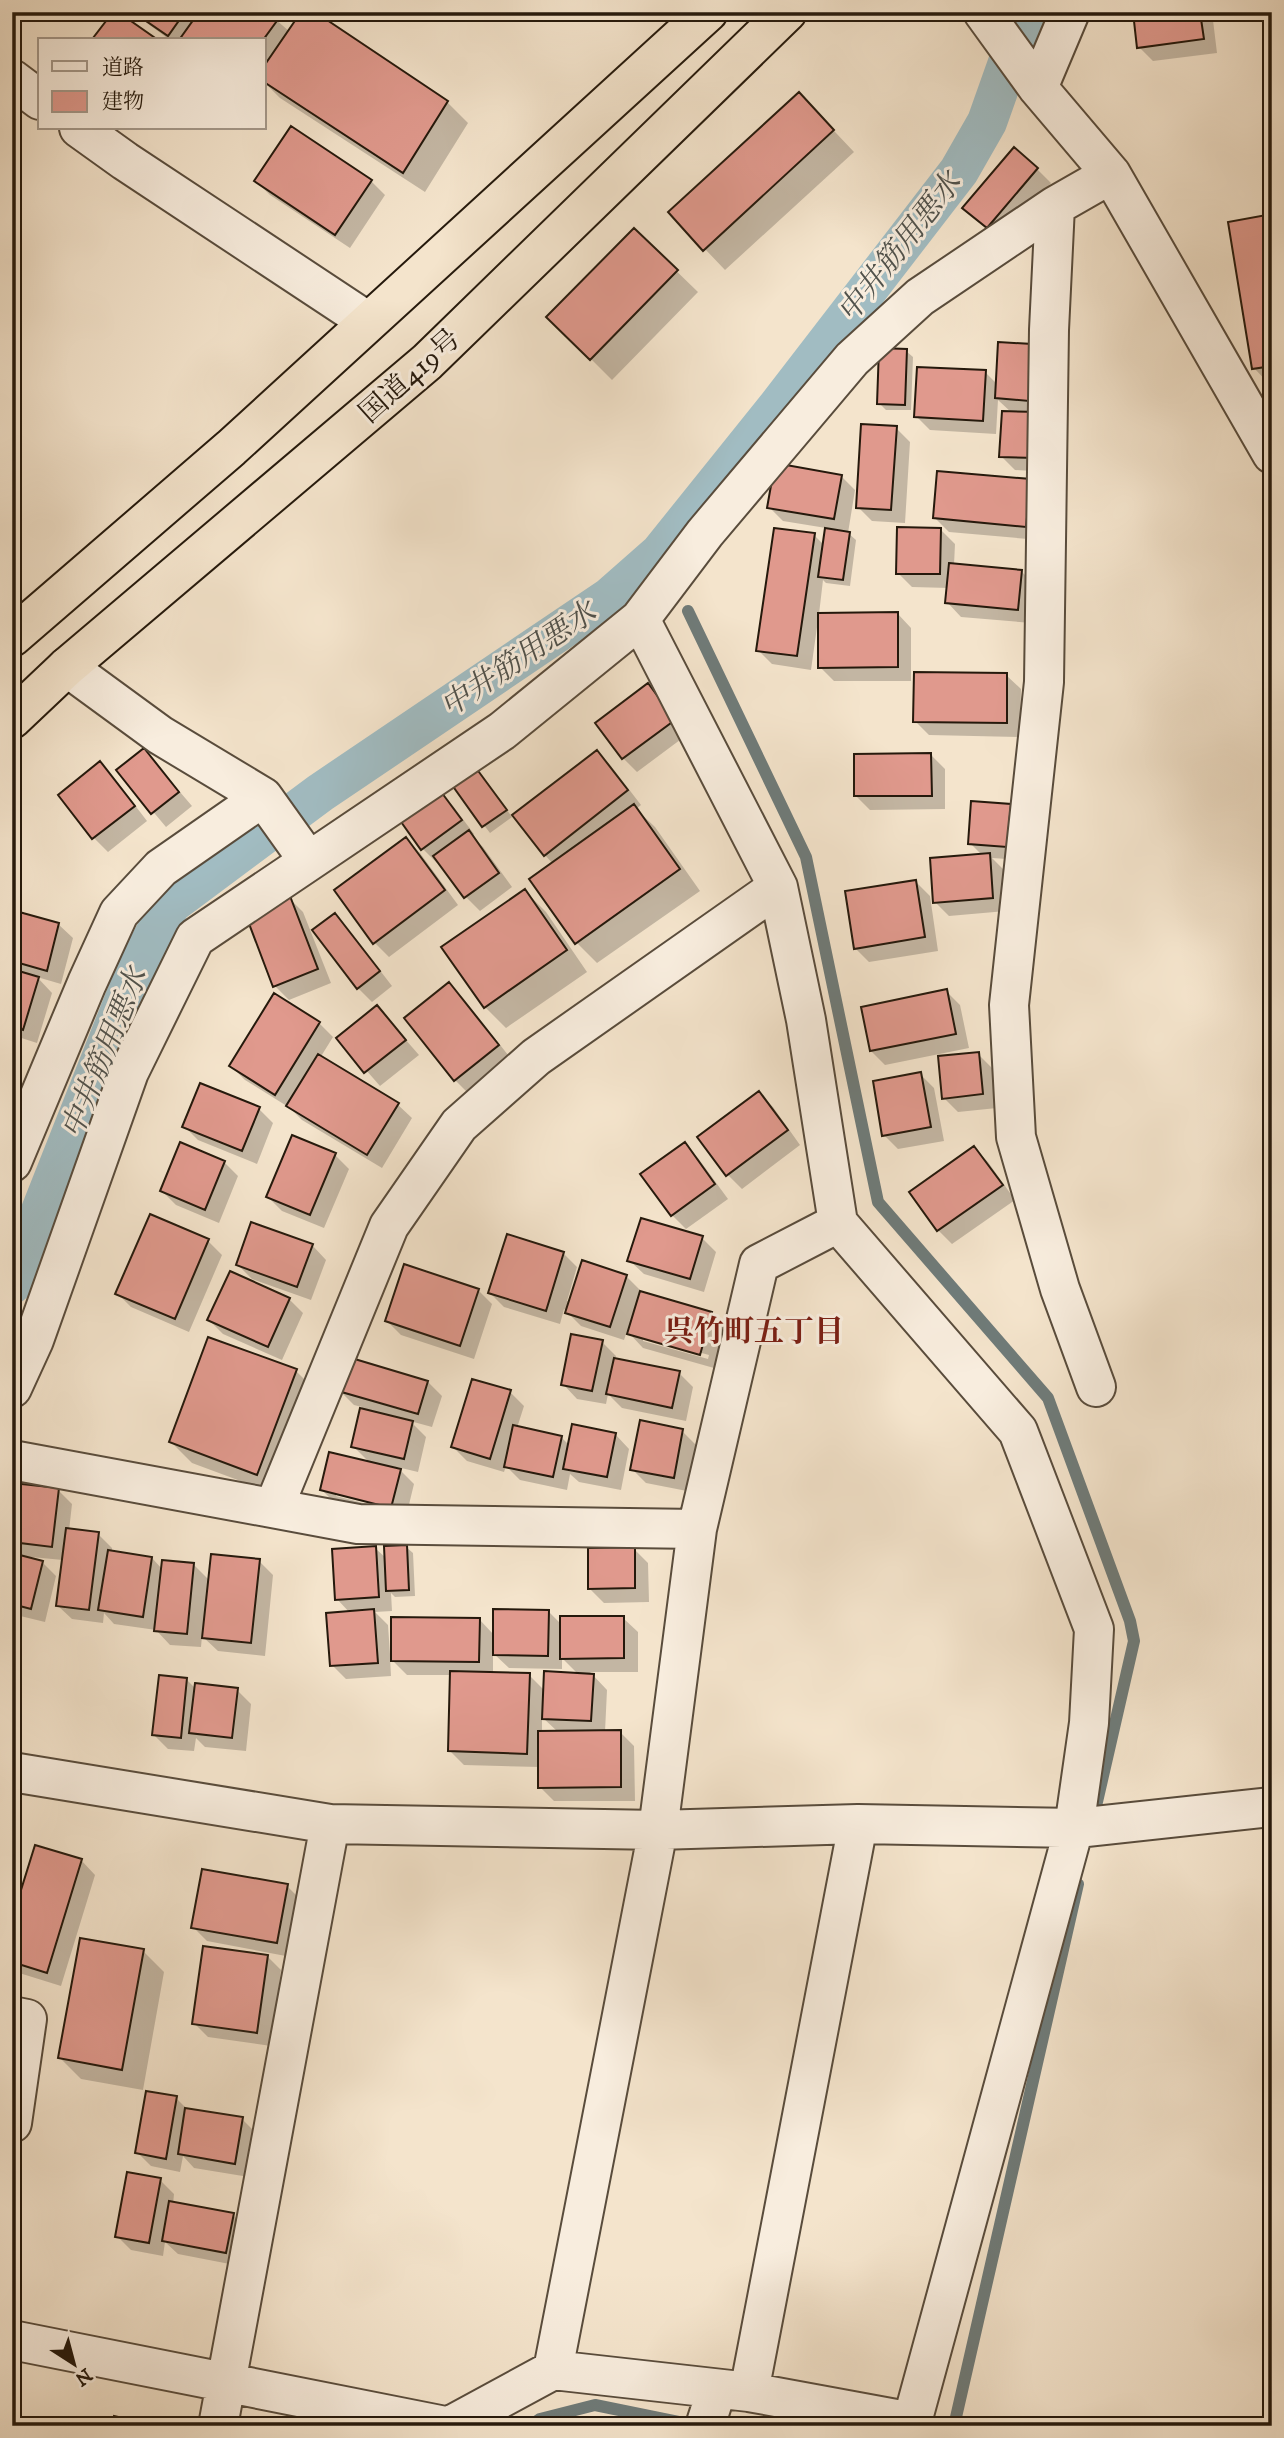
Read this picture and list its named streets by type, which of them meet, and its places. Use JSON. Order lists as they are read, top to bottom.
{
  "streets": {
    "highway": ["国道419号"]
  },
  "districts": ["呉竹町五丁目"],
  "water": ["中井筋用悪水"],
  "legend": ["道路", "建物"],
  "north": "bottom right"
}
